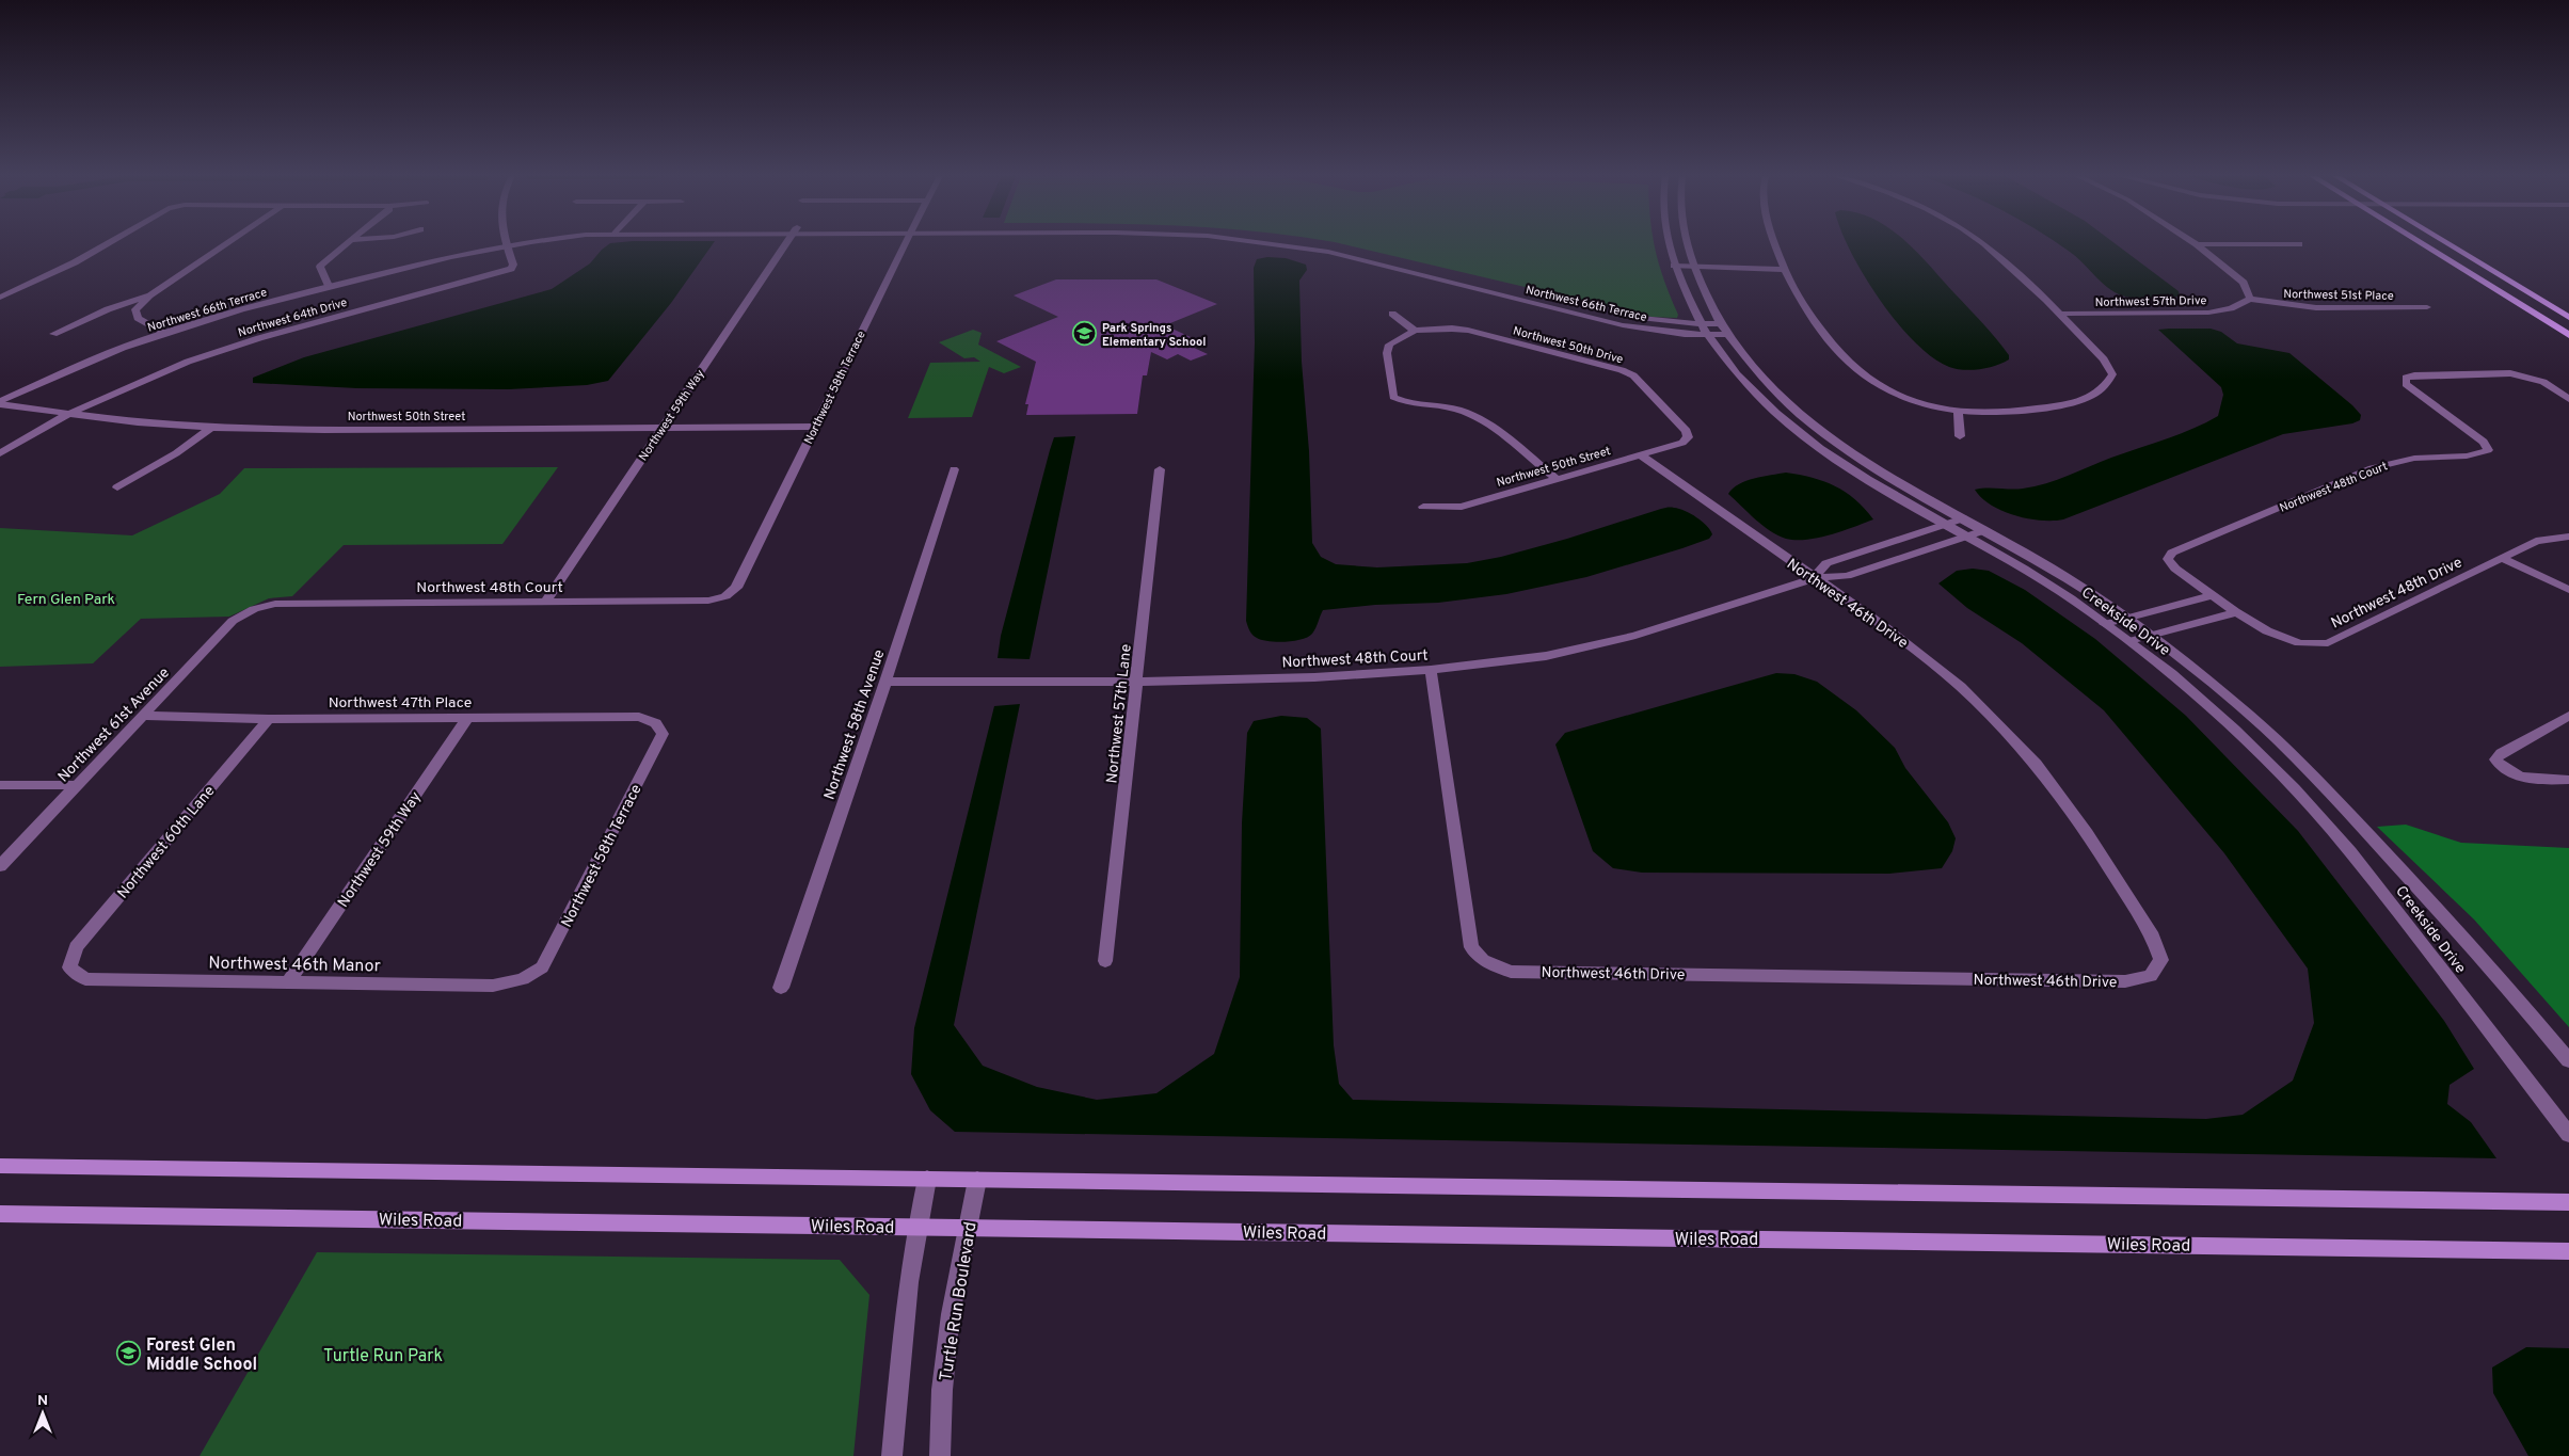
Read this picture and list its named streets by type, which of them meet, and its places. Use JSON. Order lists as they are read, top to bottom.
{
  "streets": {
    "main road": ["Wiles Road"],
    "street": [
      "Northwest 51st Place",
      "Northwest 57th Drive",
      "Northwest 66th Terrace",
      "Northwest 64th Drive",
      "Northwest 50th Drive",
      "Northwest 58th Terrace",
      "Northwest 59th Way",
      "Northwest 50th Street",
      "Northwest 48th Court",
      "Northwest 48th Drive",
      "Northwest 46th Drive",
      "Creekside Drive",
      "Northwest 47th Place",
      "Northwest 57th Lane",
      "Northwest 61st Avenue",
      "Northwest 58th Avenue",
      "Northwest 60th Lane",
      "Northwest 46th Manor",
      "Turtle Run Boulevard"
    ]
  },
  "crossings": [
    ["Northwest 51st Place", "Northwest 57th Drive"],
    ["Northwest 66th Terrace", "Northwest 50th Street"],
    ["Northwest 66th Terrace", "Creekside Drive"],
    ["Northwest 64th Drive", "Northwest 50th Street"],
    ["Northwest 50th Drive", "Northwest 50th Street"],
    ["Northwest 58th Terrace", "Northwest 50th Street"],
    ["Northwest 58th Terrace", "Northwest 48th Court"],
    ["Northwest 58th Terrace", "Northwest 47th Place"],
    ["Northwest 58th Terrace", "Northwest 46th Manor"],
    ["Northwest 59th Way", "Northwest 50th Street"],
    ["Northwest 59th Way", "Northwest 48th Court"],
    ["Northwest 59th Way", "Northwest 47th Place"],
    ["Northwest 59th Way", "Northwest 46th Manor"],
    ["Northwest 50th Street", "Northwest 46th Drive"],
    ["Northwest 48th Court", "Northwest 48th Drive"],
    ["Northwest 48th Court", "Northwest 46th Drive"],
    ["Northwest 48th Court", "Creekside Drive"],
    ["Northwest 48th Court", "Northwest 57th Lane"],
    ["Northwest 48th Court", "Northwest 61st Avenue"],
    ["Northwest 48th Court", "Northwest 58th Avenue"],
    ["Northwest 47th Place", "Northwest 61st Avenue"],
    ["Northwest 47th Place", "Northwest 60th Lane"],
    ["Northwest 60th Lane", "Northwest 46th Manor"],
    ["Wiles Road", "Turtle Run Boulevard"]
  ],
  "parks": ["Fern Glen Park", "Turtle Run Park"],
  "places": {
    "school or university": ["Park Springs Elementary School", "Forest Glen Middle School"]
  },
  "north": "top"
}
